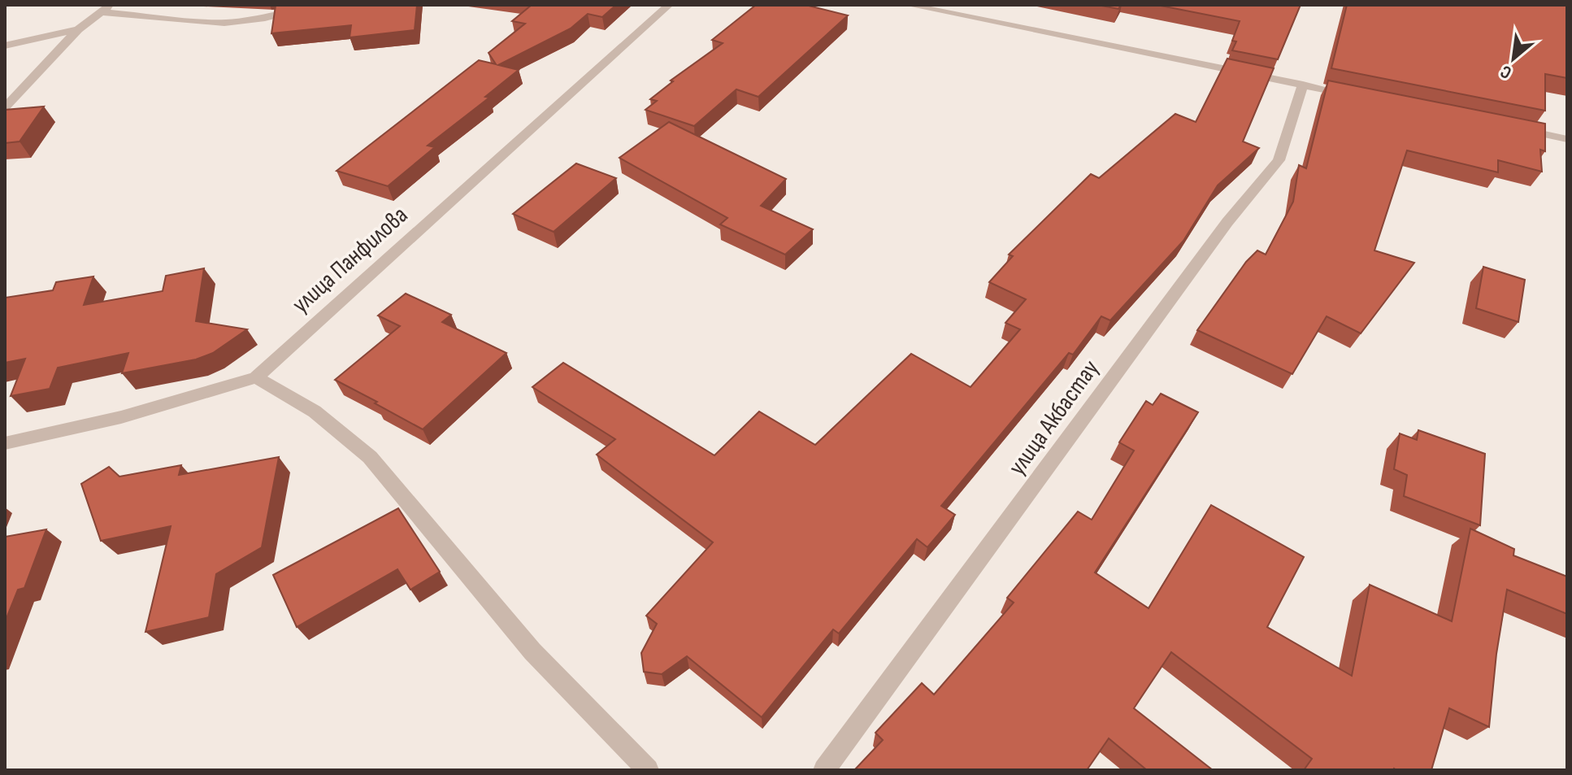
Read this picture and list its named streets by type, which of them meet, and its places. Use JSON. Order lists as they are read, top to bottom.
{
  "streets": {
    "street": ["улица Панфилова", "улица Акбастау"]
  },
  "north": "bottom left"
}
